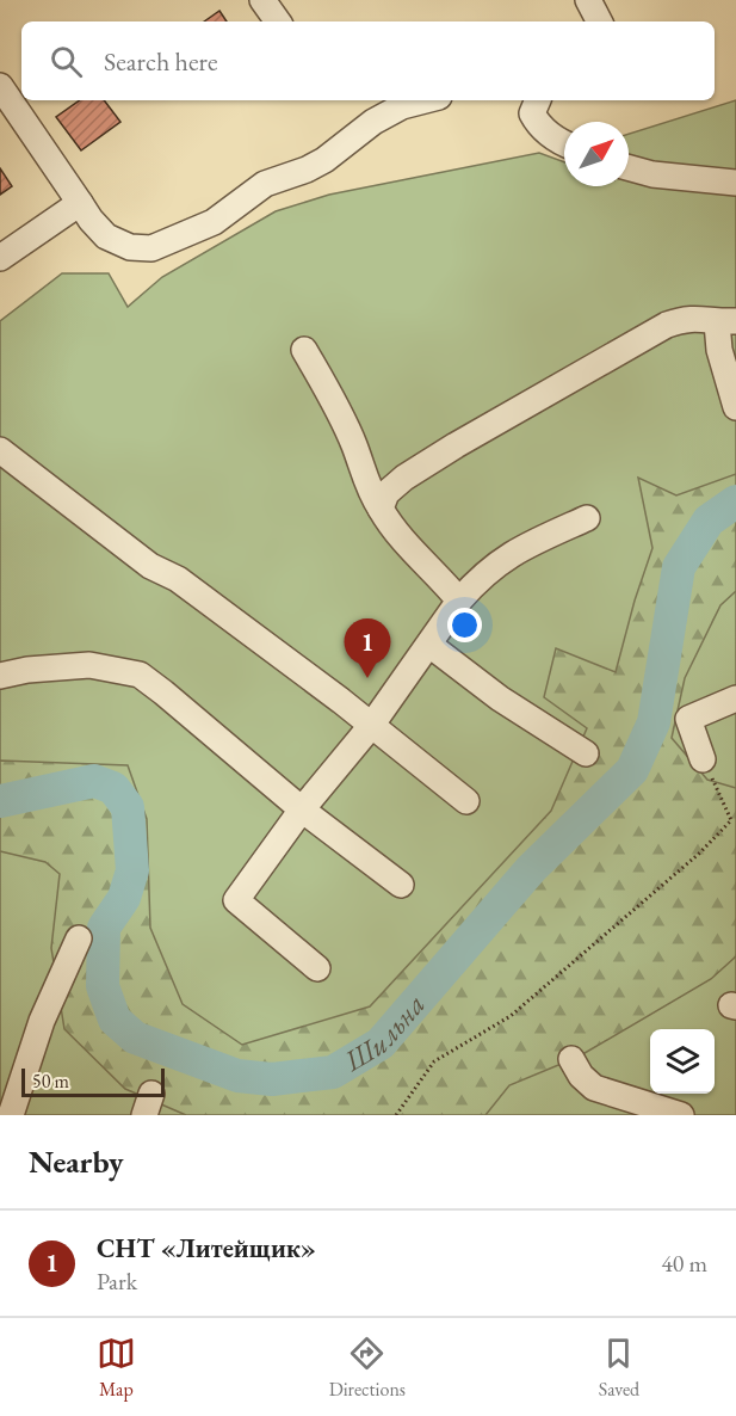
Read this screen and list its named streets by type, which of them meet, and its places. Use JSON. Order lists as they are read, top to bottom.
{
  "water": ["Шильна"],
  "scale_bar": "50 m",
  "north": "top right",
  "page": {
    "search": "Search here",
    "pins": "1",
    "scale": "50 m",
    "heading": "Nearby",
    "list": [
      {
        "mark": "1",
        "name": "СНТ «Литейщик»",
        "note": "Park",
        "value": "40 m"
      }
    ],
    "nav": ["Map", "Directions", "Saved"]
  }
}
